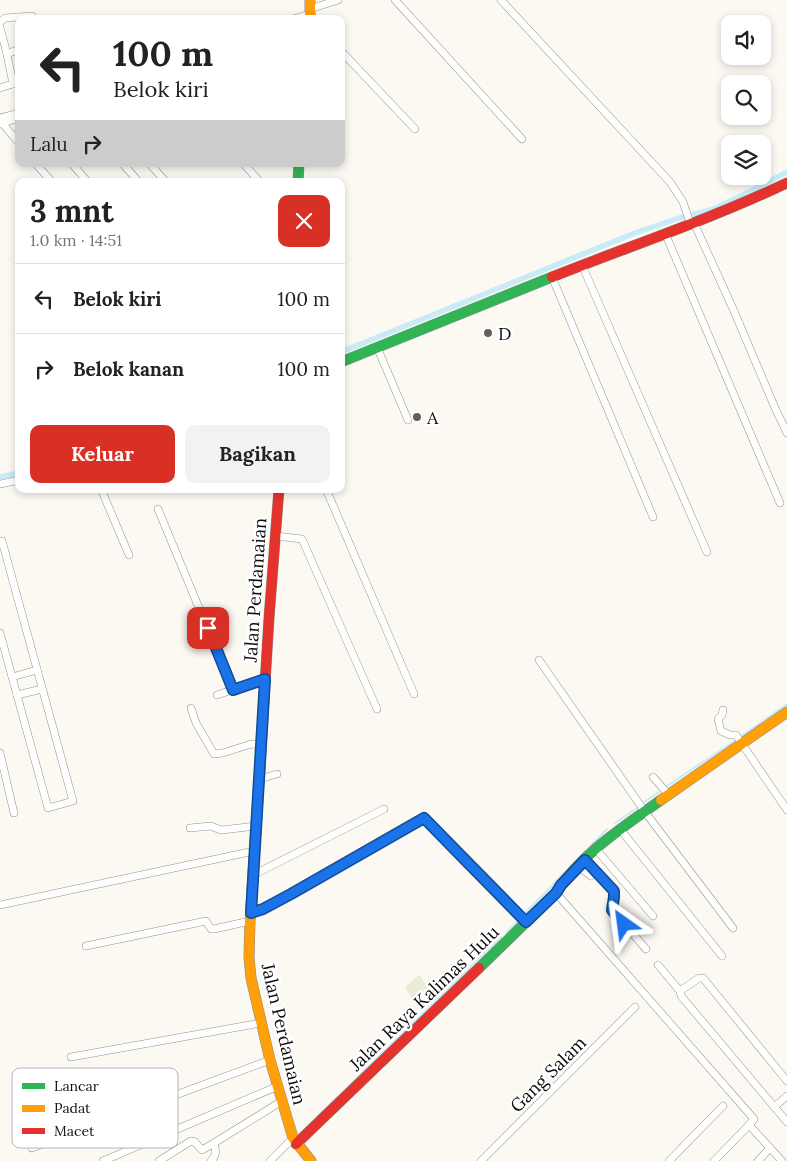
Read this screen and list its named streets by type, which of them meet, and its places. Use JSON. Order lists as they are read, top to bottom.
{
  "streets": {
    "street": ["Jalan Perdamaian", "Jalan Raya Kalimas Hulu", "Gang Salam"]
  },
  "crossings": [
    ["Jalan Perdamaian", "Jalan Raya Kalimas Hulu"]
  ],
  "places": ["D", "A"],
  "legend": ["Lancar", "Padat", "Macet"],
  "page": {
    "turn": ["100 m", "Belok kiri"],
    "then": "Lalu",
    "heading": ["3 mnt", "1.0 km · 14:51"],
    "list": [
      {
        "name": "Belok kiri",
        "value": "100 m"
      },
      {
        "name": "Belok kanan",
        "value": "100 m"
      }
    ],
    "buttons": ["Keluar", "Bagikan"]
  }
}
